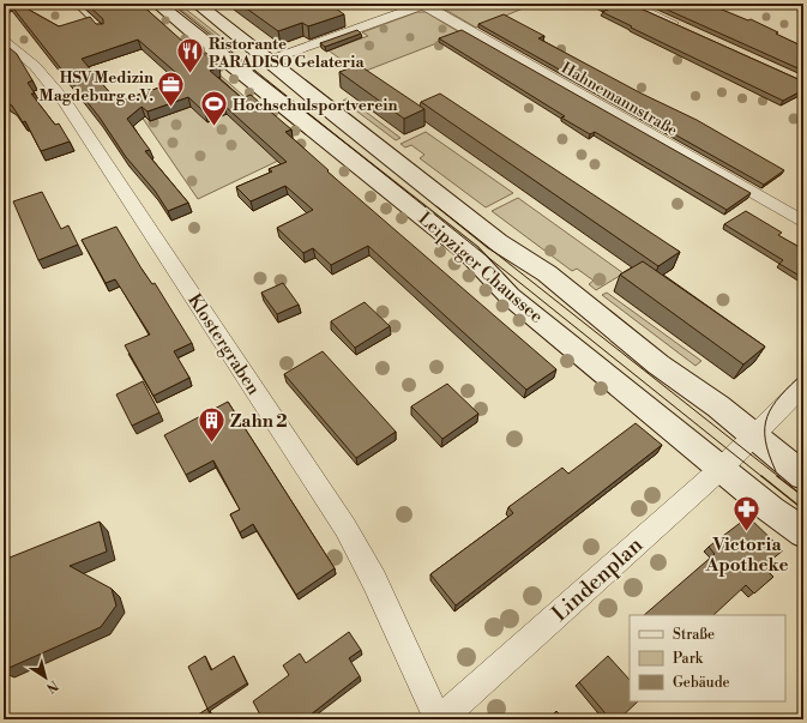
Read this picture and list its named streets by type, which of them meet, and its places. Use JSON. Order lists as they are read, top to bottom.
{
  "streets": {
    "main road": ["Leipziger Chaussee"],
    "street": ["Hahnemannstraße", "Klostergraben", "Lindenplan"]
  },
  "crossings": [
    ["Leipziger Chaussee", "Lindenplan"],
    ["Klostergraben", "Lindenplan"]
  ],
  "places": {
    "restaurant": ["Ristorante PARADISO Gelateria"],
    "office": ["HSV Medizin Magdeburg e.V."],
    "sports": ["Hochschulsportverein"],
    "building": ["Zahn 2"],
    "pharmacy": ["Victoria Apotheke"]
  },
  "legend": ["Straße", "Park", "Gebäude"],
  "north": "bottom right"
}
